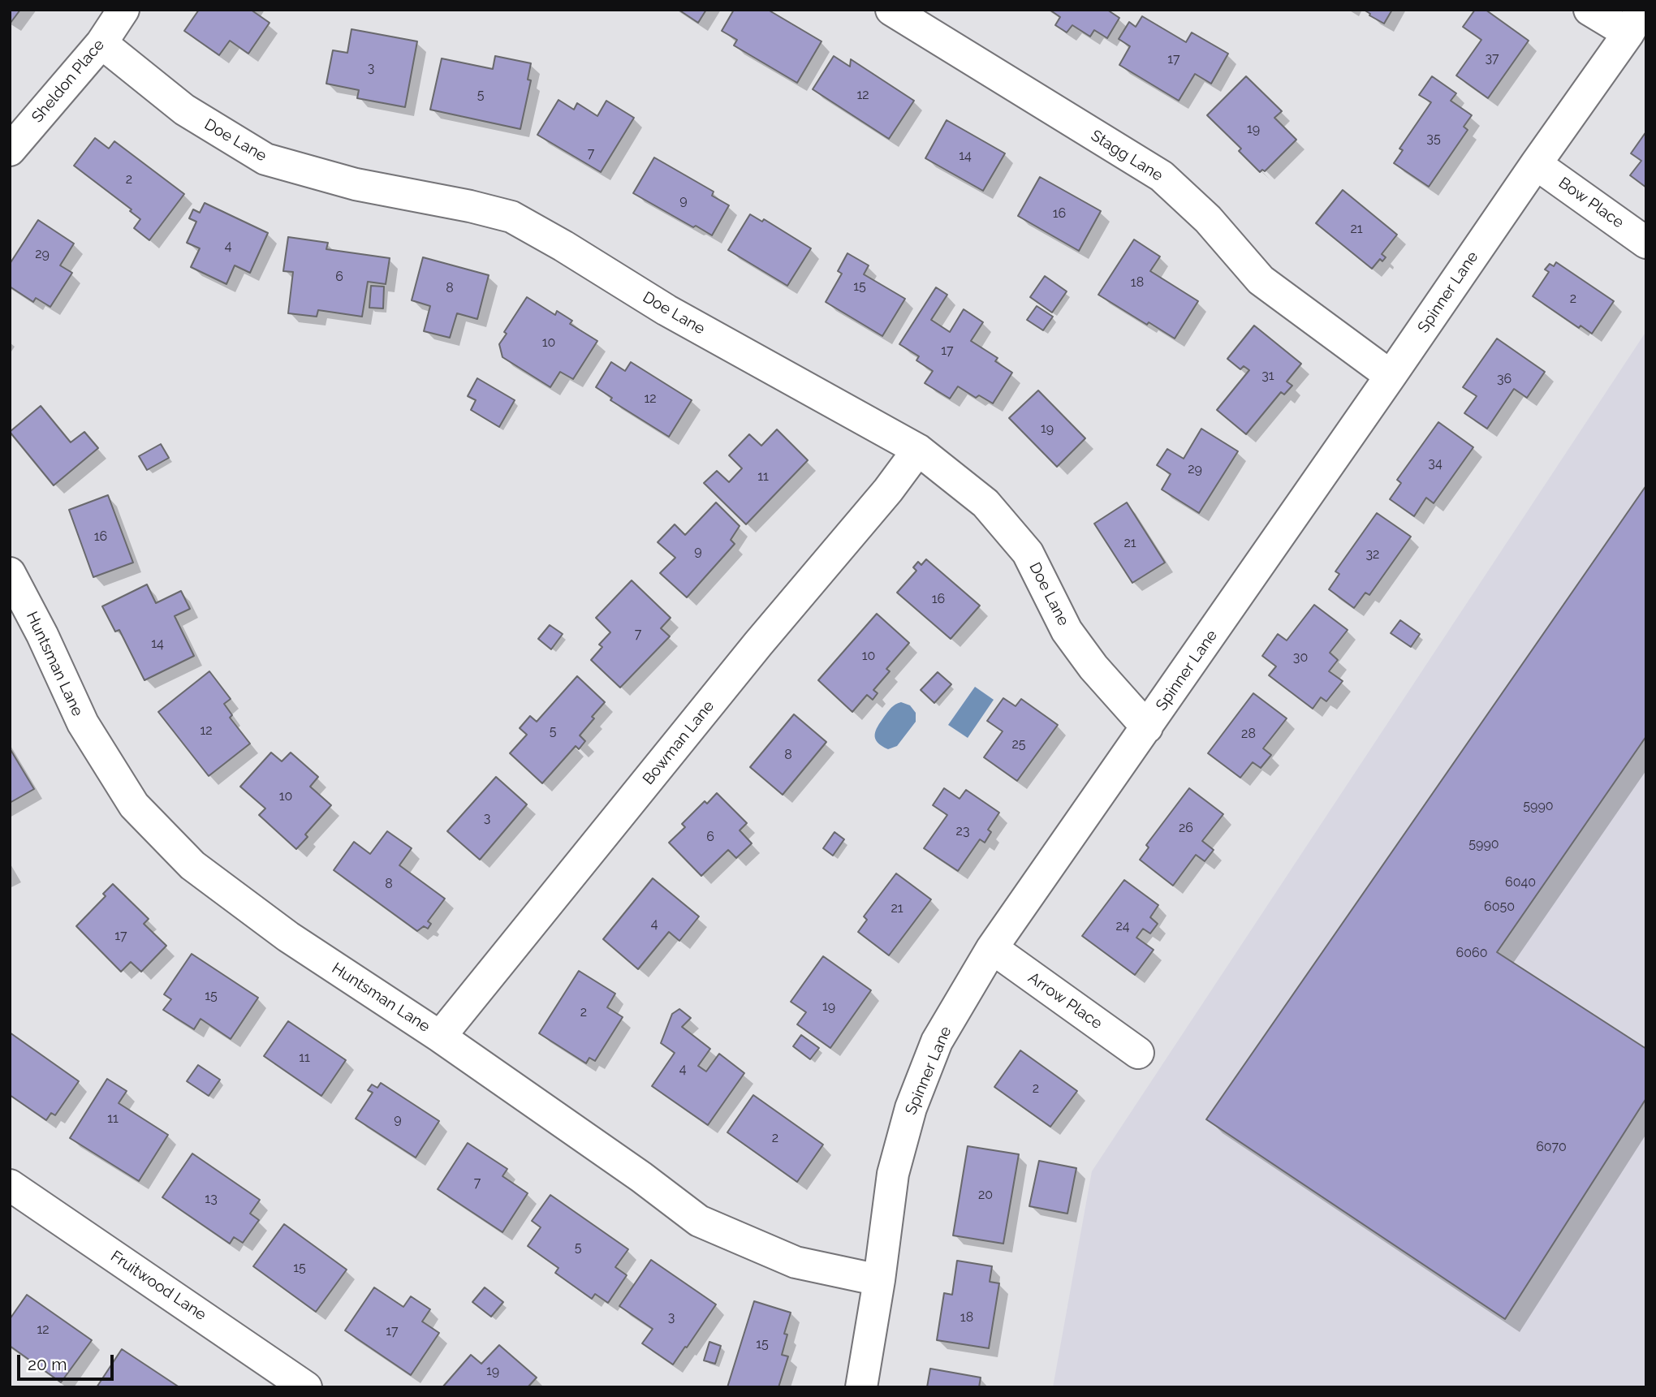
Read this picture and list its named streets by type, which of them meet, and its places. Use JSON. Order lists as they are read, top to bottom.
{
  "streets": {
    "street": [
      "Sheldon Place",
      "Doe Lane",
      "Stagg Lane",
      "Bow Place",
      "Spinner Lane",
      "Huntsman Lane",
      "Bowman Lane",
      "Arrow Place",
      "Fruitwood Lane"
    ]
  },
  "crossings": [
    ["Sheldon Place", "Doe Lane"],
    ["Doe Lane", "Spinner Lane"],
    ["Doe Lane", "Bowman Lane"],
    ["Stagg Lane", "Spinner Lane"],
    ["Bow Place", "Spinner Lane"],
    ["Spinner Lane", "Huntsman Lane"],
    ["Spinner Lane", "Arrow Place"],
    ["Huntsman Lane", "Bowman Lane"]
  ],
  "house_numbers": [
    "37",
    "17",
    "3",
    "5",
    "12",
    "19",
    "35",
    "7",
    "14",
    "2",
    "9",
    "16",
    "21",
    "4",
    "29",
    "6",
    "18",
    "15",
    "8",
    "2",
    "10",
    "17",
    "31",
    "36",
    "12",
    "19",
    "34",
    "29",
    "11",
    "16",
    "21",
    "9",
    "32",
    "16",
    "7",
    "14",
    "10",
    "30",
    "12",
    "5",
    "28",
    "25",
    "8",
    "10",
    "5990",
    "3",
    "26",
    "23",
    "6",
    "5990",
    "6040",
    "8",
    "6050",
    "21",
    "4",
    "24",
    "17",
    "6060",
    "15",
    "19",
    "2",
    "11",
    "4",
    "2",
    "11",
    "9",
    "2",
    "6070",
    "7",
    "20",
    "13",
    "5",
    "15",
    "3",
    "18",
    "12",
    "17",
    "15",
    "19"
  ],
  "scale_bar": "20 m"
}
